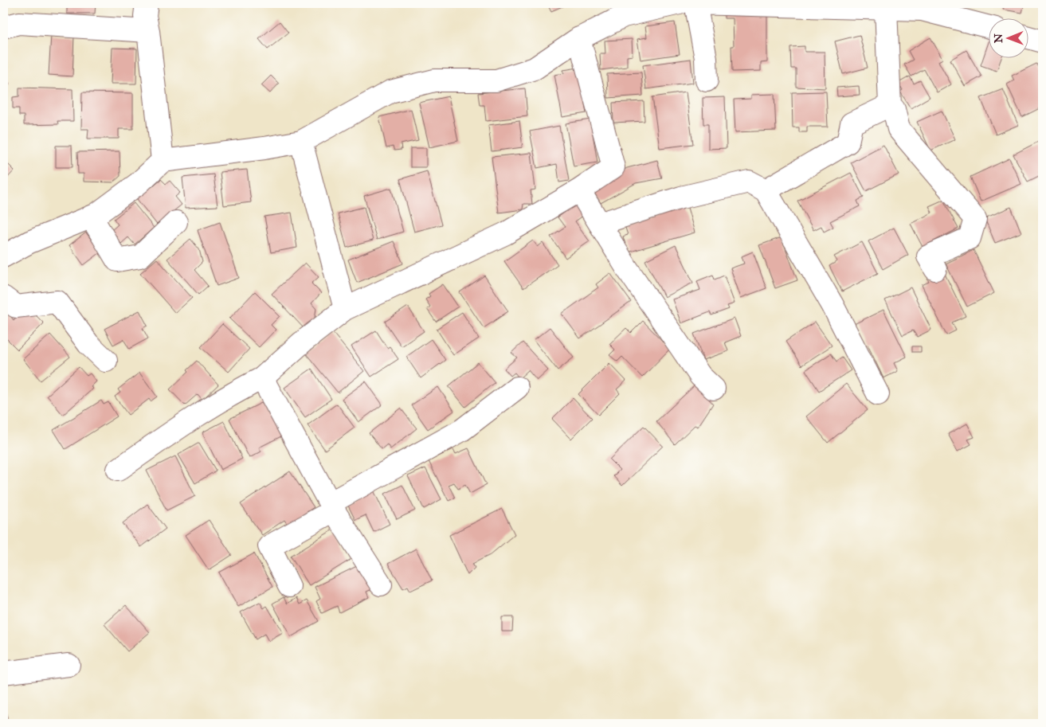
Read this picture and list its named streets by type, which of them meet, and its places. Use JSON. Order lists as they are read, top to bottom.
{
  "north": "left"
}
